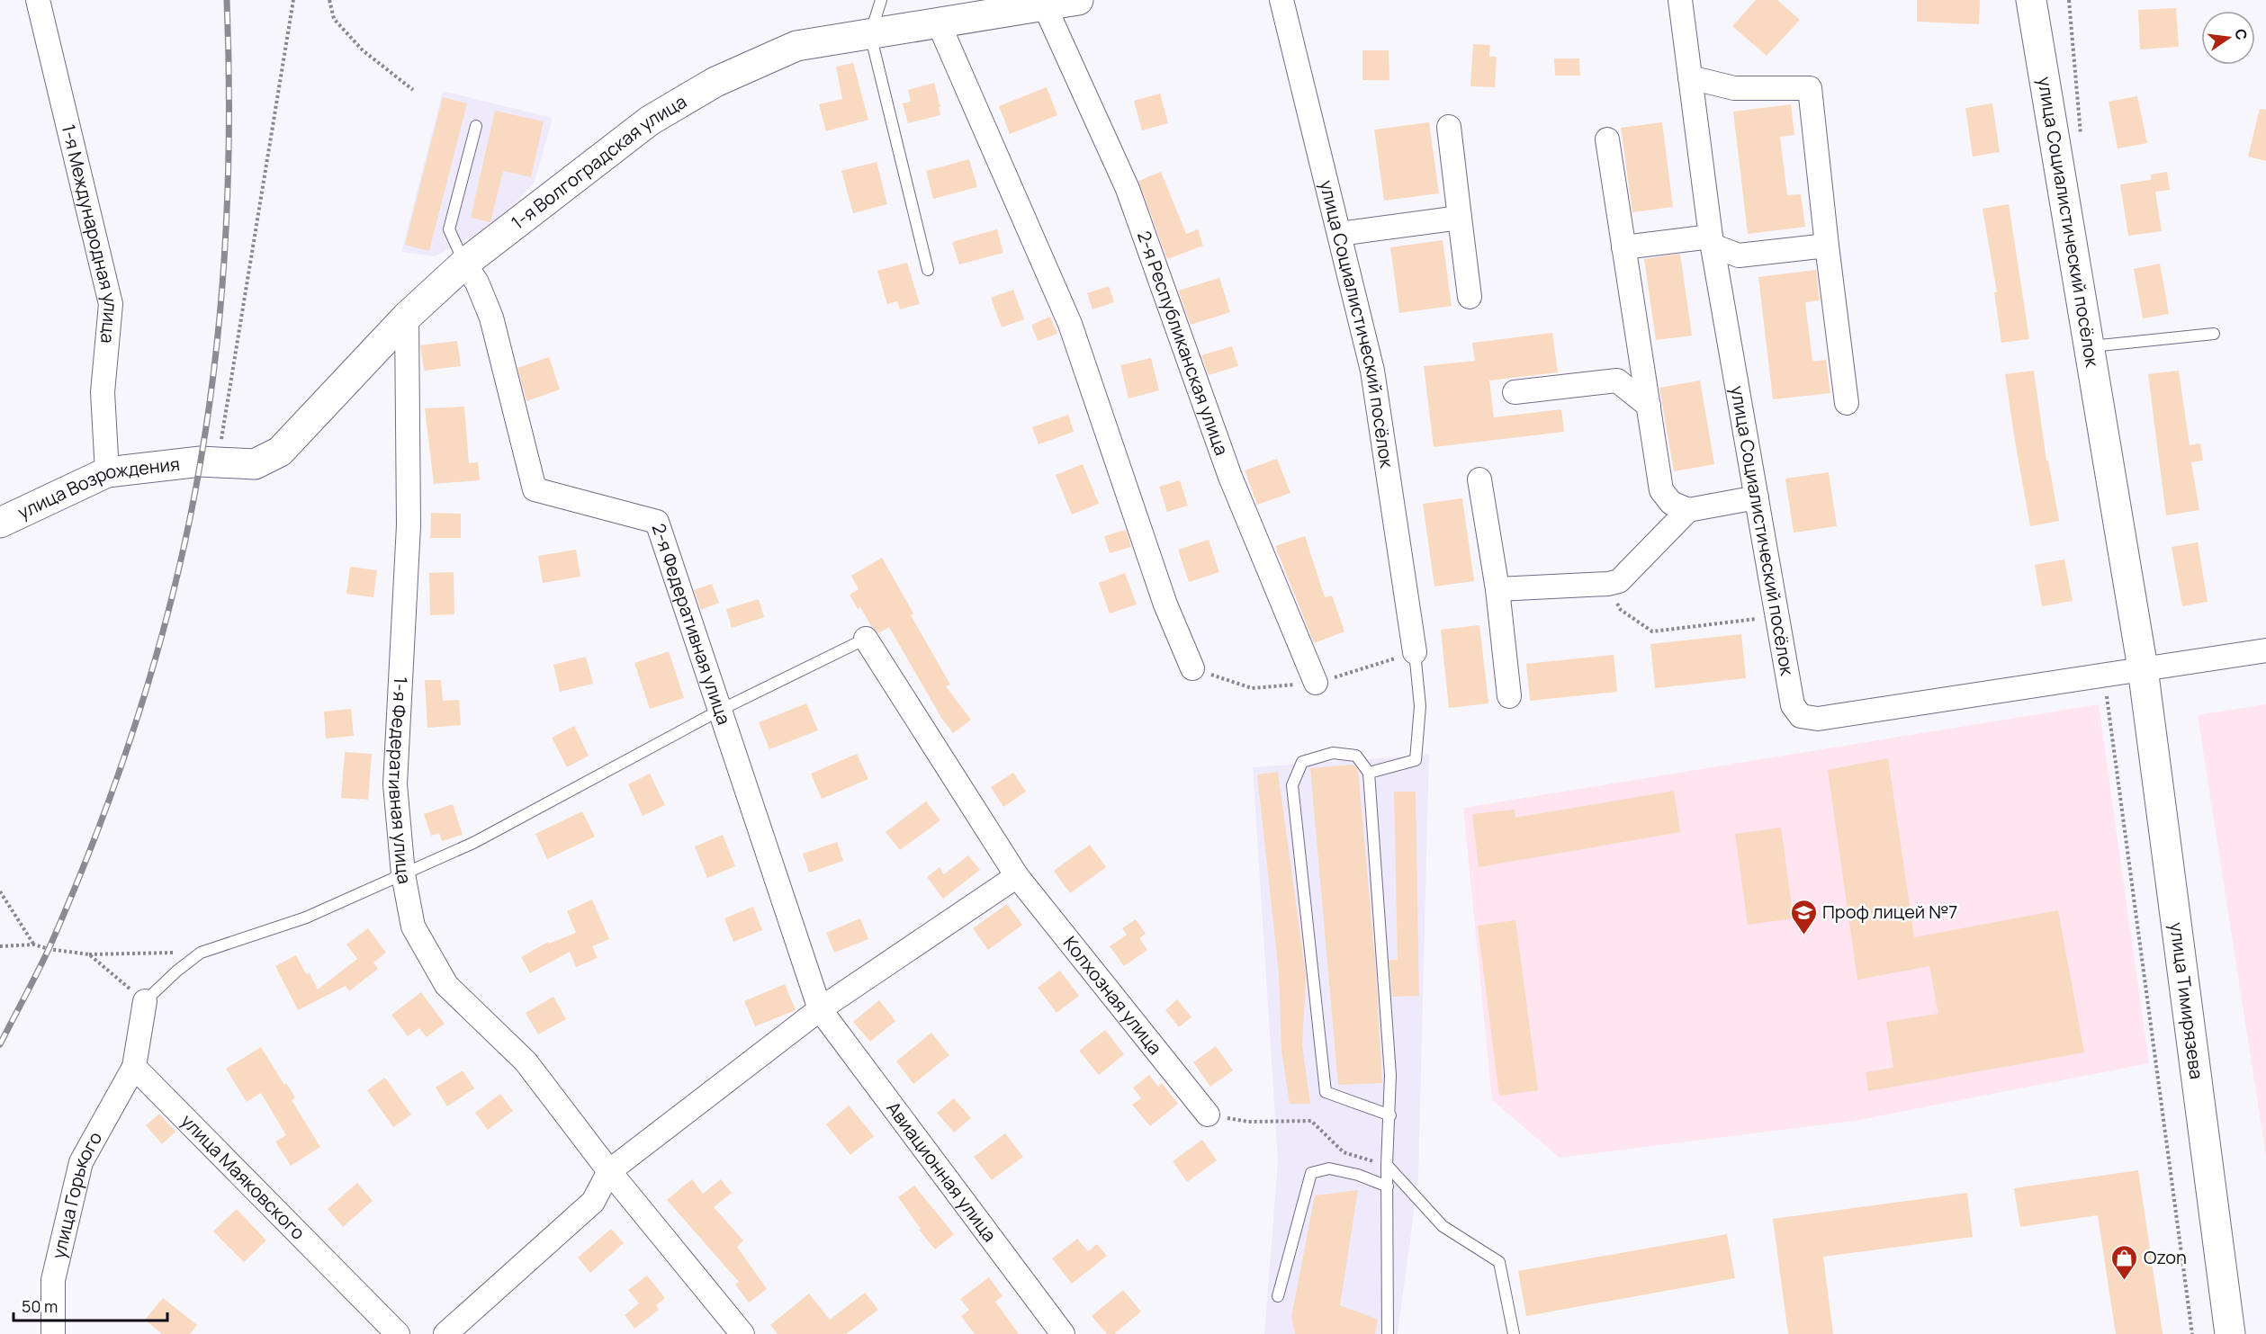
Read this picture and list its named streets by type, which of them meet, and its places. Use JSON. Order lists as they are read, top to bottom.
{
  "streets": {
    "street": [
      "1-я Волгоградская улица",
      "улица Социалистический посёлок",
      "1-я Международная улица",
      "2-я Республиканская улица",
      "улица Возрождения",
      "2-я Федеративная улица",
      "1-я Федеративная улица",
      "Колхозная улица",
      "улица Тимирязева",
      "Авиационная улица",
      "улица Маяковского",
      "улица Горького"
    ]
  },
  "crossings": [
    ["1-я Волгоградская улица", "2-я Республиканская улица"],
    ["1-я Волгоградская улица", "улица Возрождения"],
    ["1-я Волгоградская улица", "2-я Федеративная улица"],
    ["1-я Волгоградская улица", "1-я Федеративная улица"],
    ["улица Социалистический посёлок", "улица Тимирязева"],
    ["1-я Международная улица", "улица Возрождения"],
    ["2-я Федеративная улица", "Авиационная улица"],
    ["улица Маяковского", "улица Горького"]
  ],
  "places": {
    "school or university": ["Проф лицей №7"],
    "shop": ["Ozon"]
  },
  "scale_bar": "50 m",
  "north": "right"
}
